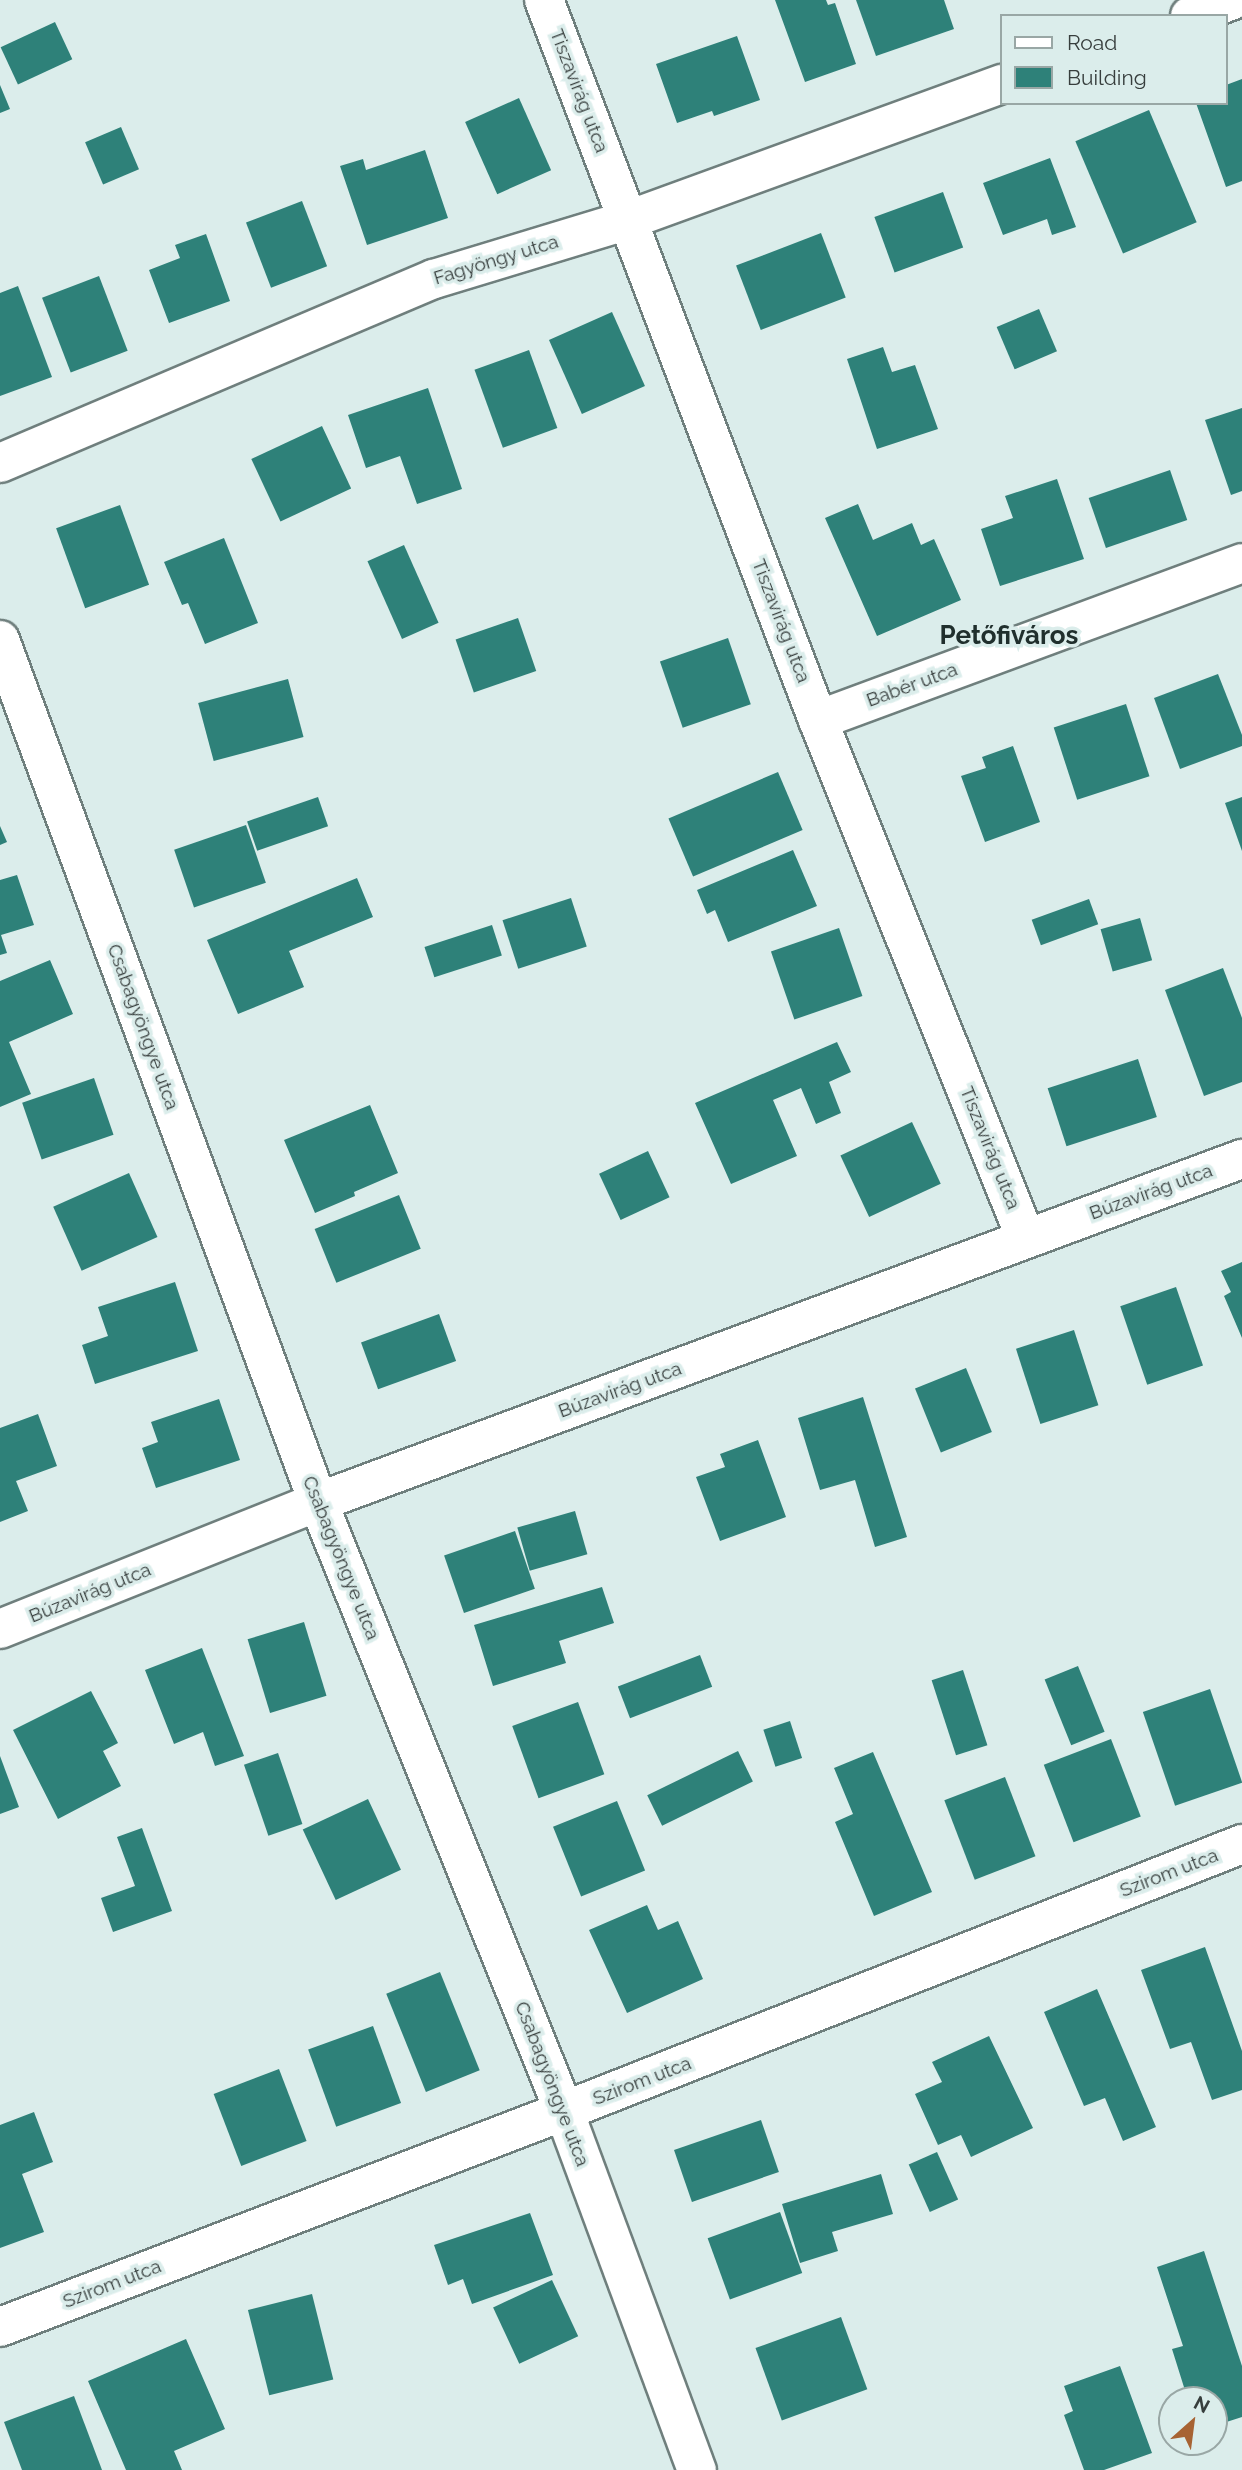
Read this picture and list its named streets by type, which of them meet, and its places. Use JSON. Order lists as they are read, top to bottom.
{
  "streets": {
    "street": [
      "Tiszavirág utca",
      "Fagyöngy utca",
      "Babér utca",
      "Csabagyöngye utca",
      "Búzavirág utca",
      "Szirom utca"
    ]
  },
  "crossings": [
    ["Tiszavirág utca", "Fagyöngy utca"],
    ["Tiszavirág utca", "Babér utca"],
    ["Tiszavirág utca", "Búzavirág utca"],
    ["Csabagyöngye utca", "Búzavirág utca"],
    ["Csabagyöngye utca", "Szirom utca"]
  ],
  "districts": ["Petőfiváros"],
  "legend": ["Road", "Building"],
  "north": "top right"
}
